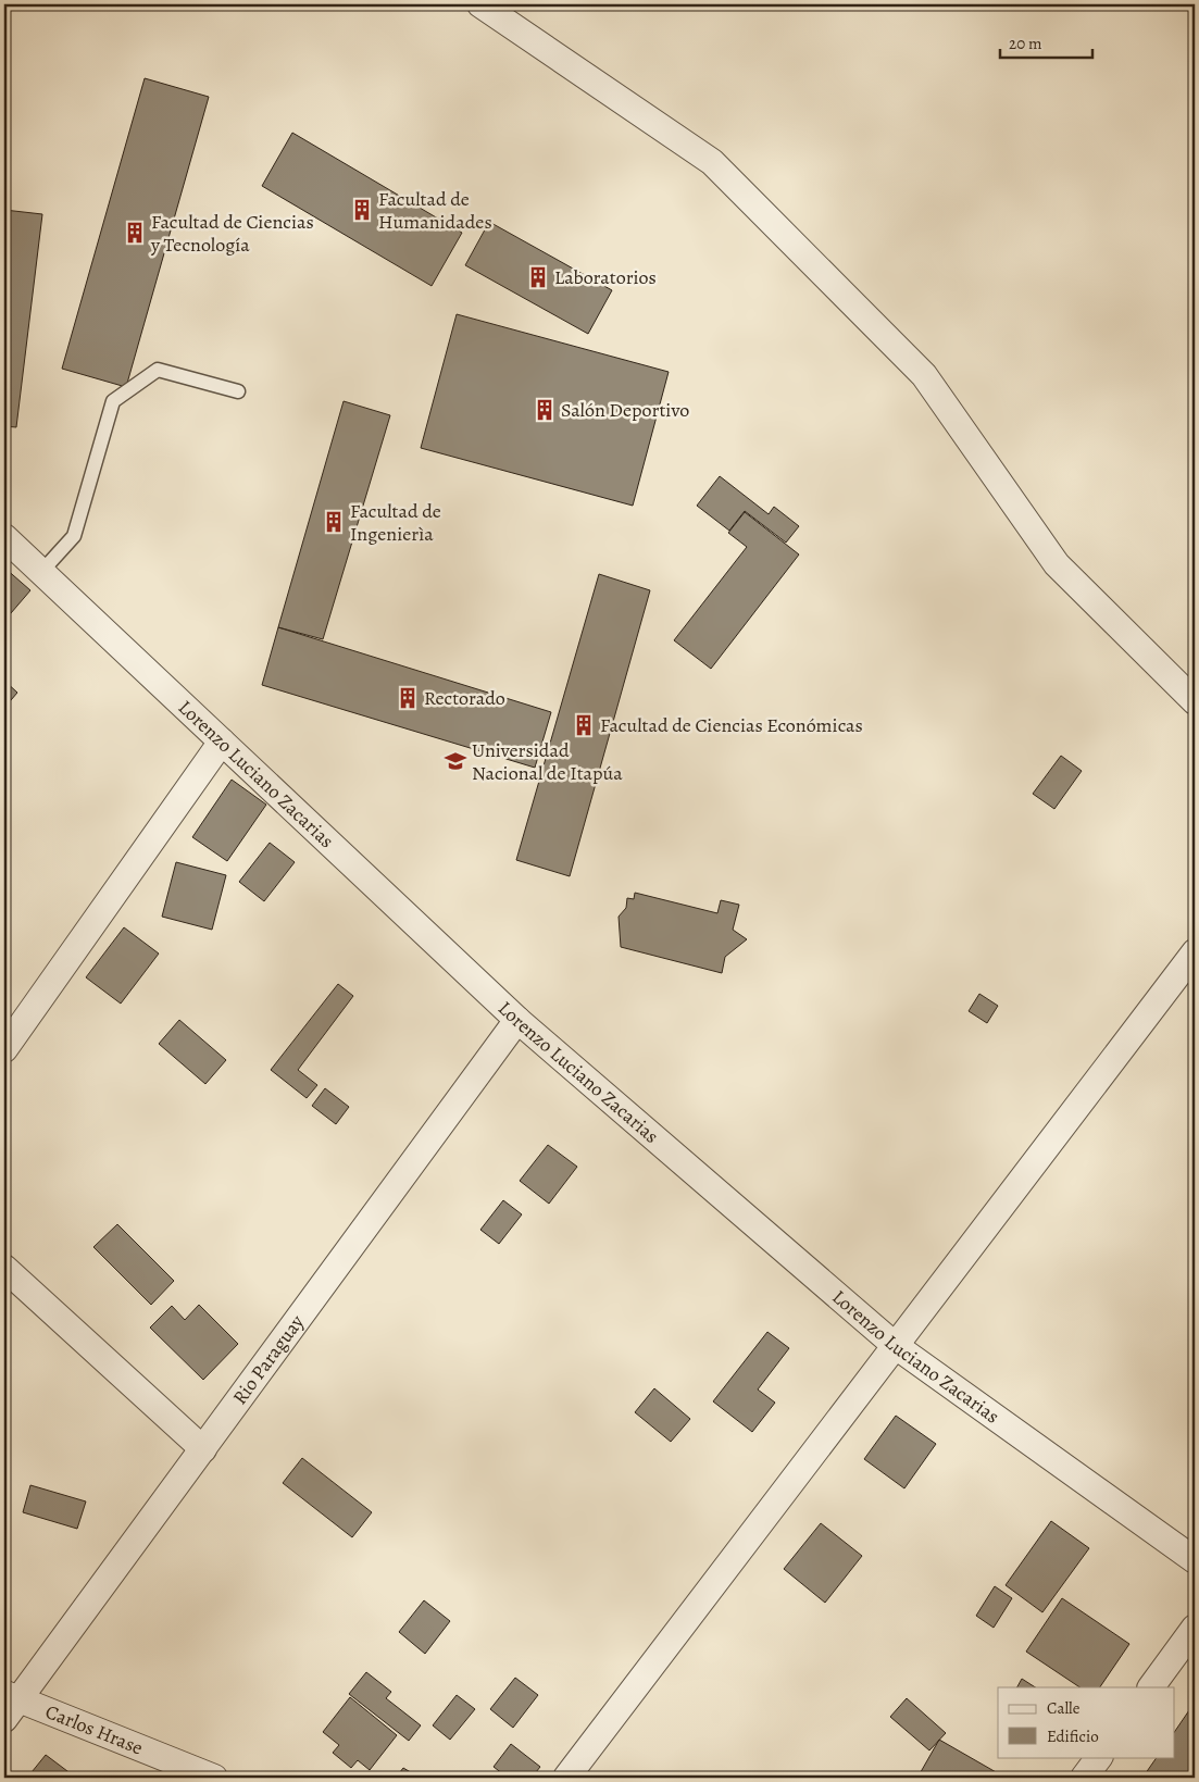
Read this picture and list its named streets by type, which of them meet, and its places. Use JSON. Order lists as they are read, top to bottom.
{
  "streets": {
    "street": ["Lorenzo Luciano Zacarias", "Rio Paraguay", "Carlos Hrase"]
  },
  "crossings": [
    ["Lorenzo Luciano Zacarias", "Rio Paraguay"],
    ["Rio Paraguay", "Carlos Hrase"]
  ],
  "places": {
    "building": [
      "Facultad de Humanidades",
      "Facultad de Ciencias y Tecnología",
      "Laboratorios",
      "Salón Deportivo",
      "Facultad de Ingenierìa",
      "Rectorado",
      "Facultad de Ciencias Económicas"
    ],
    "school or university": ["Universidad Nacional de Itapúa"]
  },
  "legend": ["Calle", "Edificio"],
  "scale_bar": "20 m"
}
